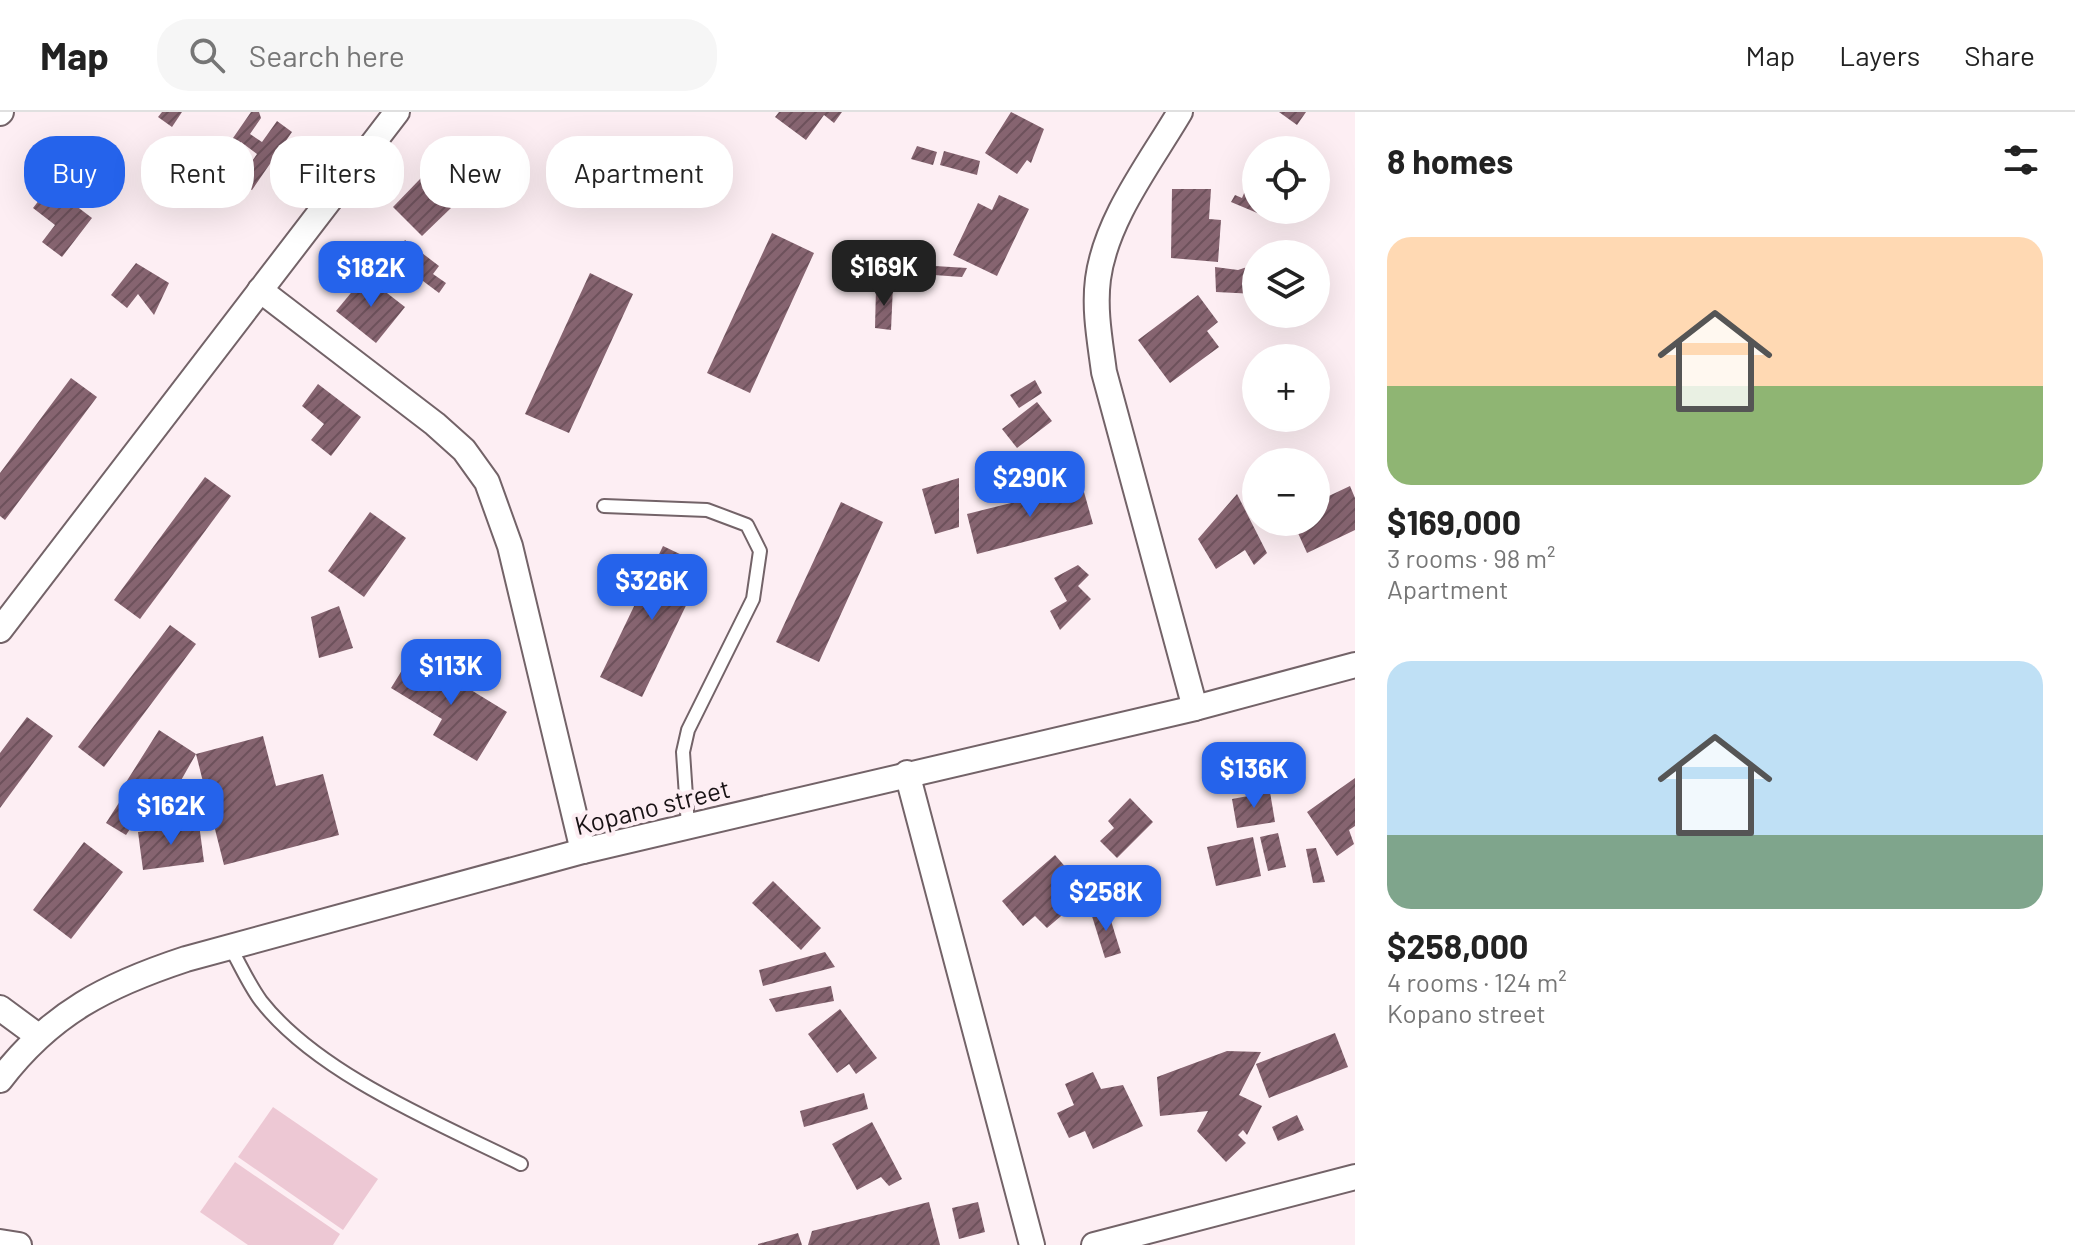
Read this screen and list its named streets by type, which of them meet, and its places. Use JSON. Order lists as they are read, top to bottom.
{
  "streets": {
    "street": ["Kopano street"]
  },
  "page": {
    "header": "Map",
    "search": "Search here",
    "nav": ["Map", "Layers", "Share"],
    "heading": "8 homes",
    "map_buttons": ["+", "−"],
    "chip": [
      "Buy",
      "Rent",
      "Filters",
      "New",
      "Apartment"
    ],
    "list": [
      {
        "name": "$169,000",
        "note": "3 rooms · 98 m² · Apartment"
      },
      {
        "name": "$258,000",
        "note": "4 rooms · 124 m² · Kopano street"
      }
    ],
    "price": [
      "$169K",
      "$182K",
      "$290K",
      "$326K",
      "$113K",
      "$136K",
      "$162K",
      "$258K"
    ]
  }
}
